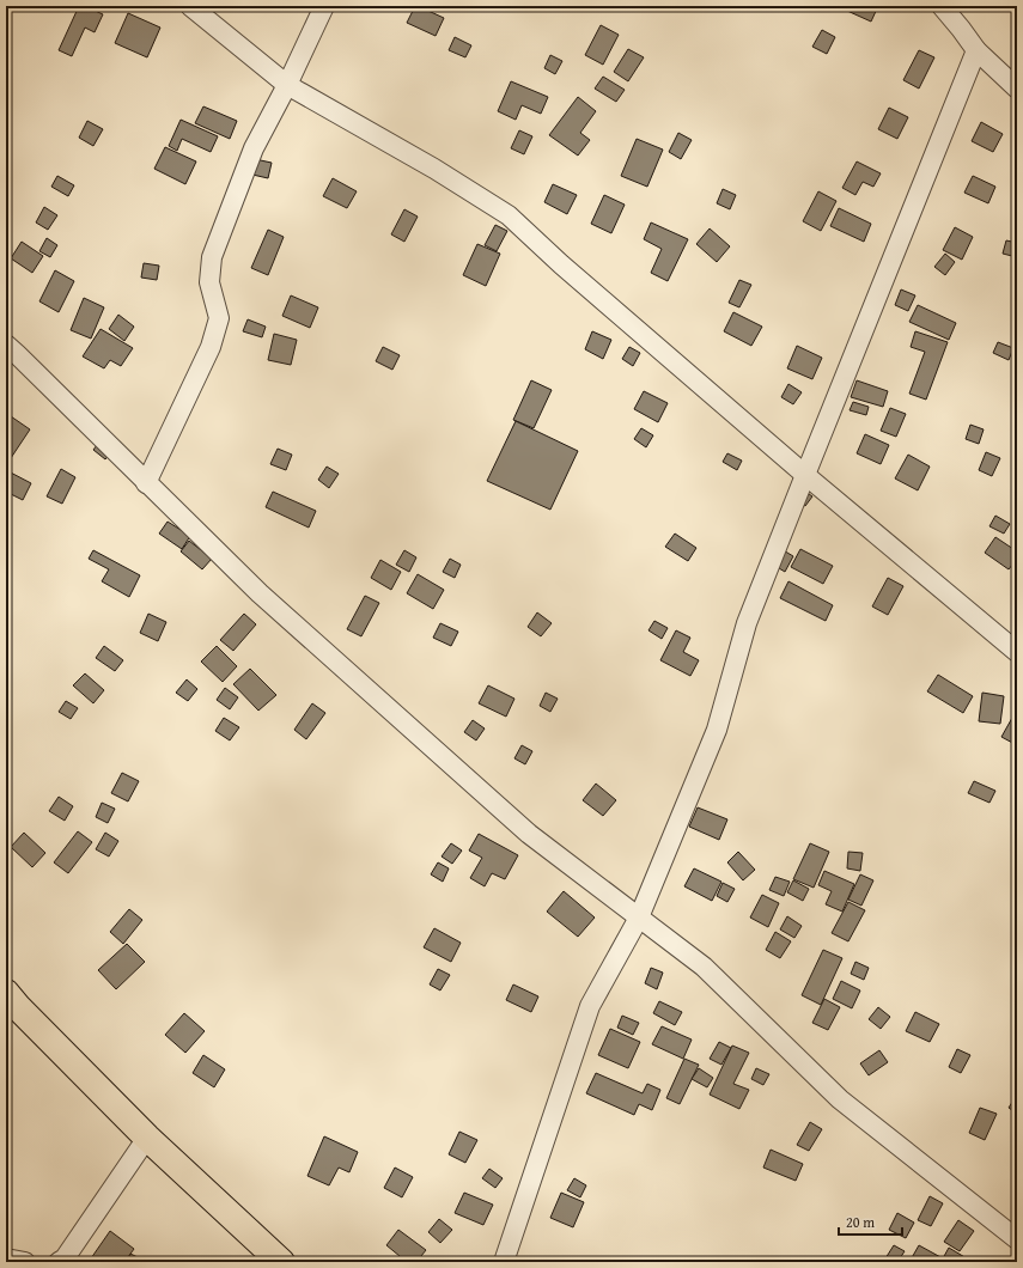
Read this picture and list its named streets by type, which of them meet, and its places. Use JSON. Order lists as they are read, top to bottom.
{
  "scale_bar": "20 m"
}
